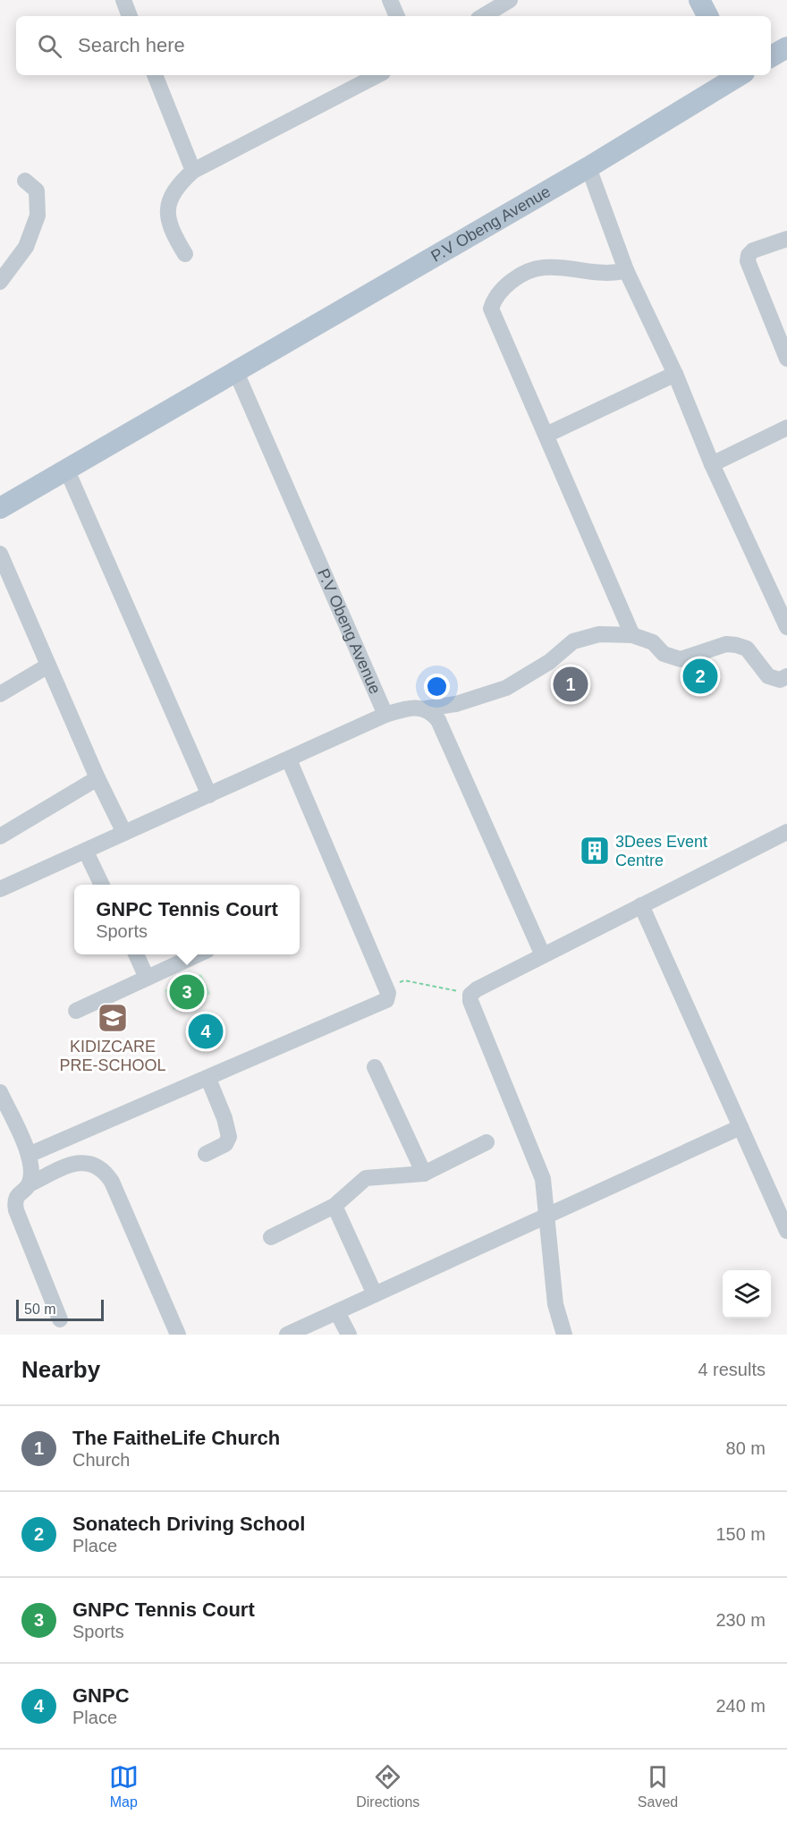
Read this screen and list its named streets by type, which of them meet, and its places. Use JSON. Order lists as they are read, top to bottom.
{
  "streets": {
    "main road": ["P.V Obeng Avenue"]
  },
  "places": {
    "building": ["3Dees Event Centre"],
    "school or university": ["KIDIZCARE PRE-SCHOOL"]
  },
  "scale_bar": "50 m",
  "page": {
    "search": "Search here",
    "pins": [
      "2",
      "1",
      "3",
      "4"
    ],
    "popup": ["GNPC Tennis Court", "Sports"],
    "scale": "50 m",
    "heading": ["Nearby", "4 results"],
    "list": [
      {
        "mark": "1",
        "name": "The FaitheLife Church",
        "note": "Church",
        "value": "80 m"
      },
      {
        "mark": "2",
        "name": "Sonatech Driving School",
        "note": "Place",
        "value": "150 m"
      },
      {
        "mark": "3",
        "name": "GNPC Tennis Court",
        "note": "Sports",
        "value": "230 m"
      },
      {
        "mark": "4",
        "name": "GNPC",
        "note": "Place",
        "value": "240 m"
      }
    ],
    "nav": ["Map", "Directions", "Saved"]
  }
}
